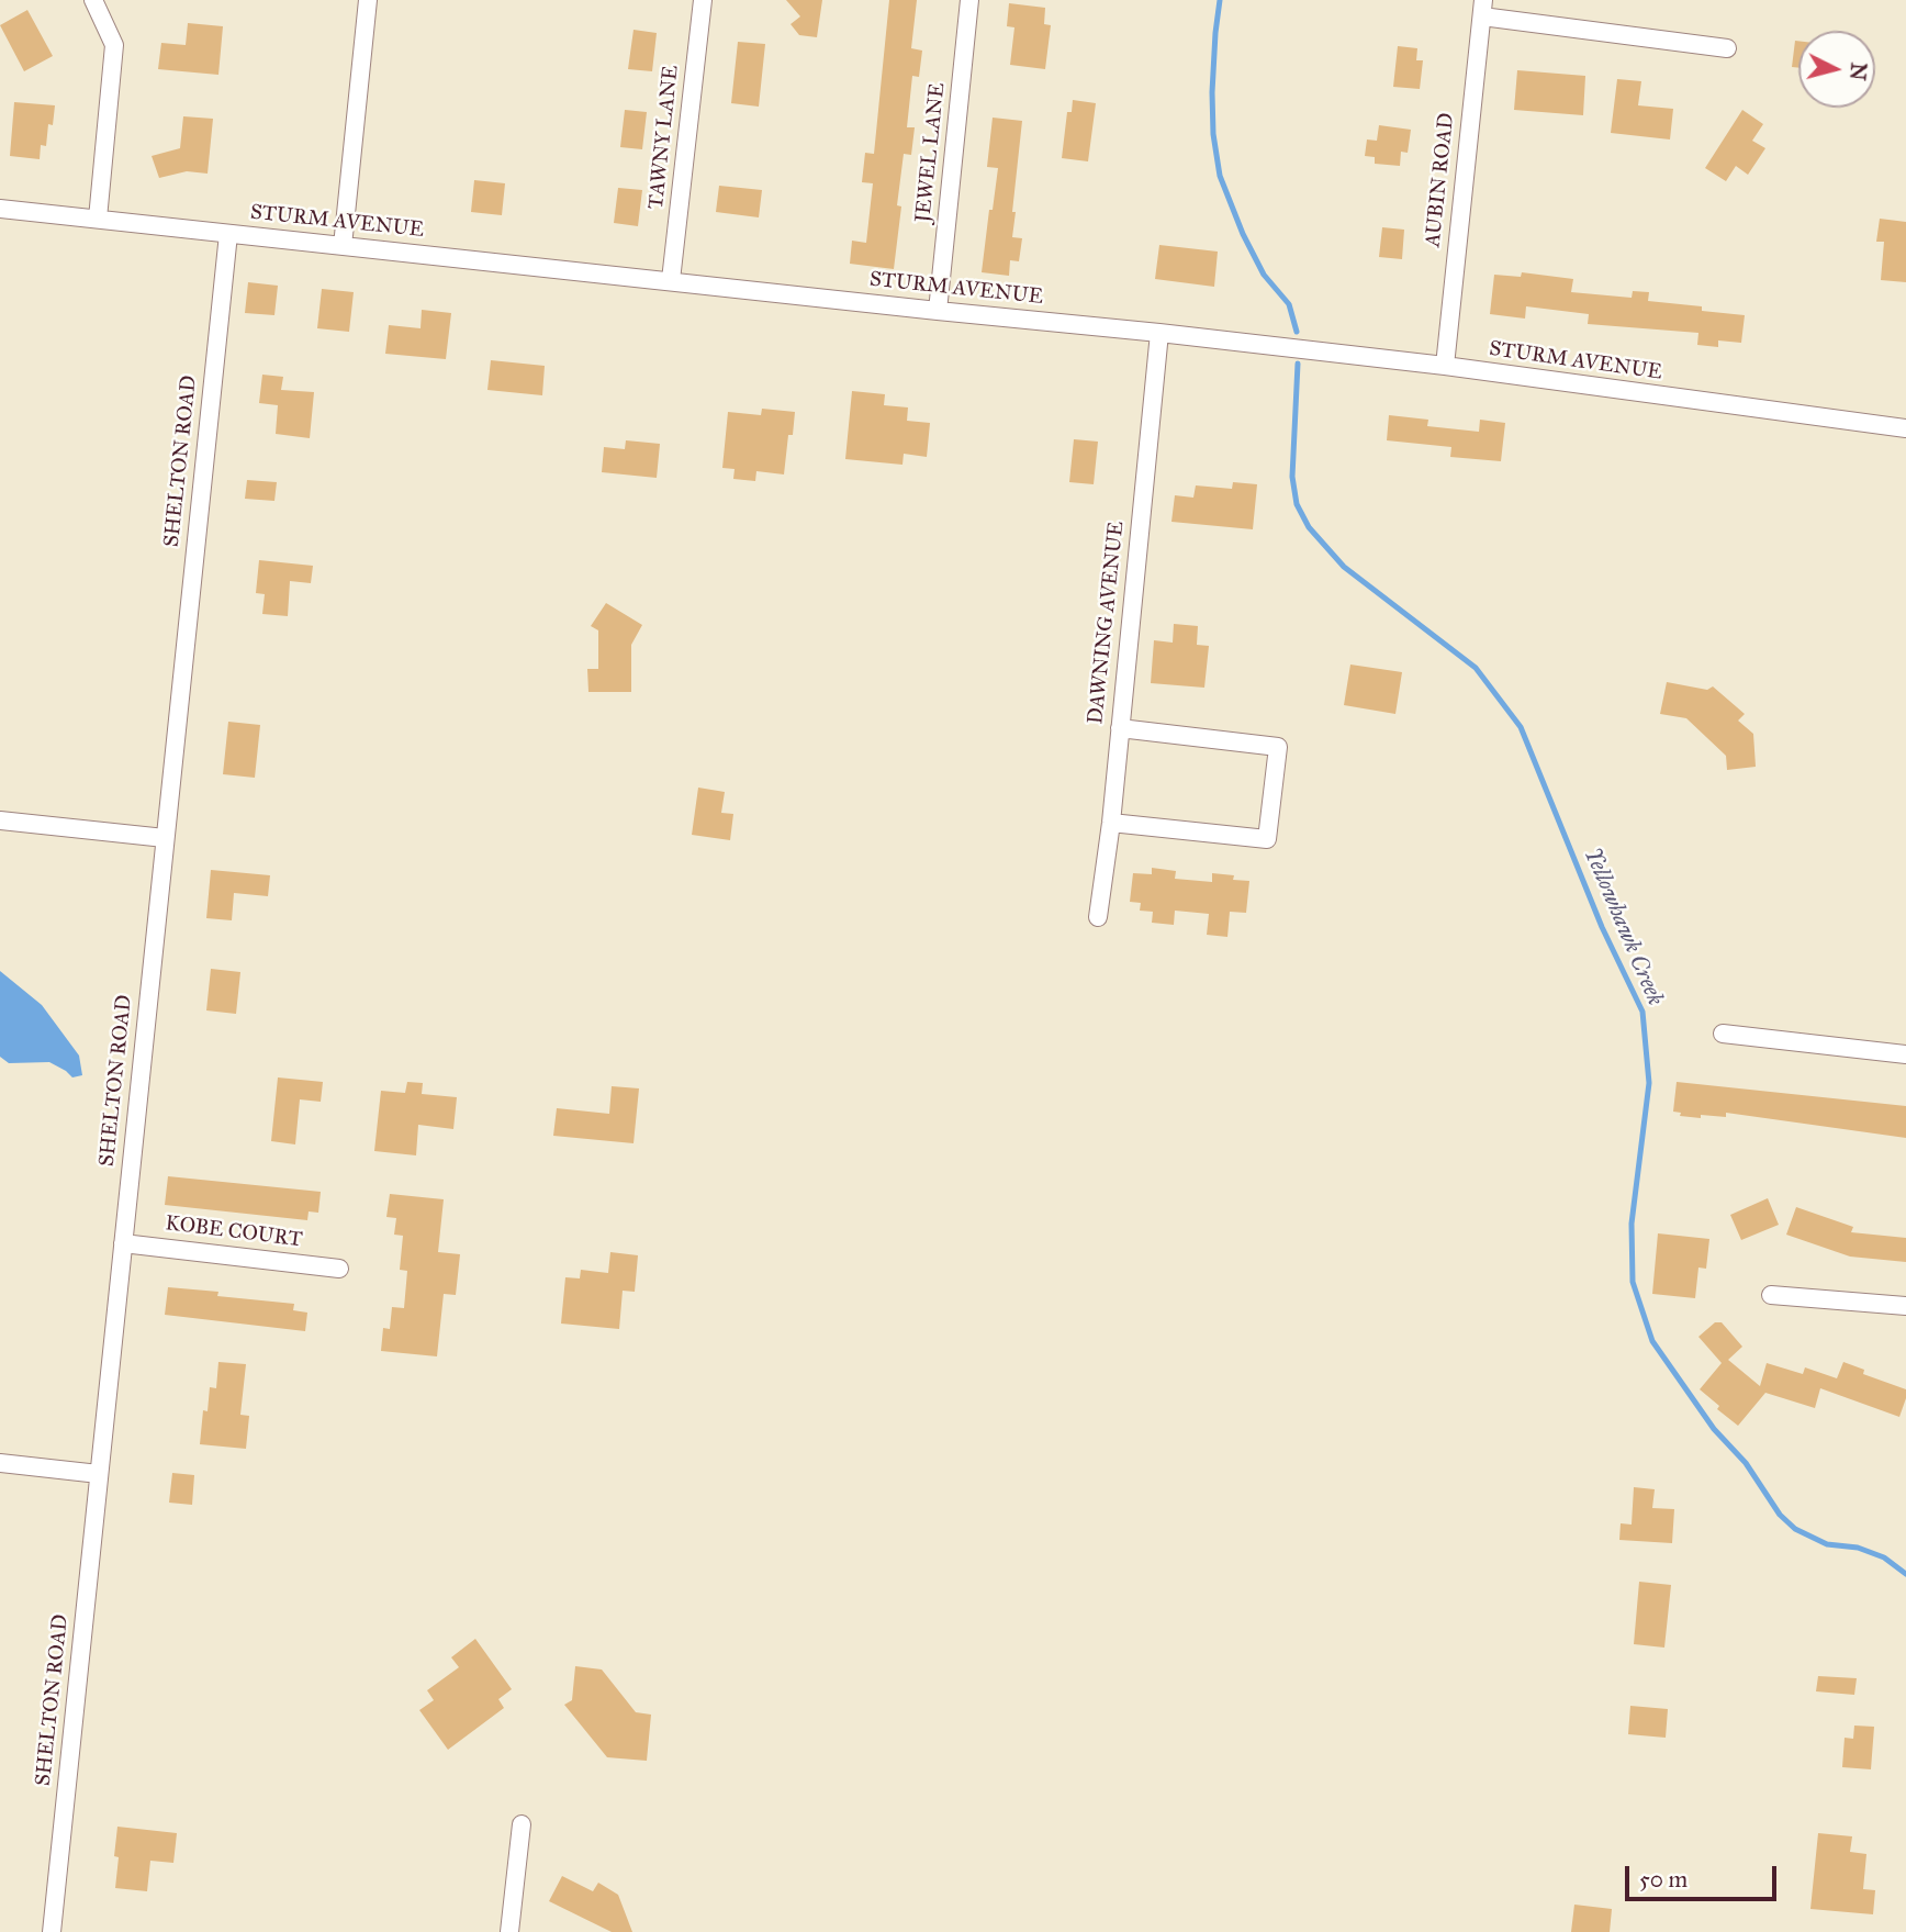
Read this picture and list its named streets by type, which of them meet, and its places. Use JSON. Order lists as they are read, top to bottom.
{
  "streets": {
    "street": [
      "TAWNY LANE",
      "JEWEL LANE",
      "AUBIN ROAD",
      "STURM AVENUE",
      "SHELTON ROAD",
      "DAWNING AVENUE",
      "KOBE COURT"
    ]
  },
  "crossings": [
    ["TAWNY LANE", "STURM AVENUE"],
    ["JEWEL LANE", "STURM AVENUE"],
    ["AUBIN ROAD", "STURM AVENUE"],
    ["STURM AVENUE", "SHELTON ROAD"],
    ["STURM AVENUE", "DAWNING AVENUE"],
    ["SHELTON ROAD", "KOBE COURT"]
  ],
  "water": ["Yellowhawk Creek"],
  "scale_bar": "50 m",
  "north": "right"
}
